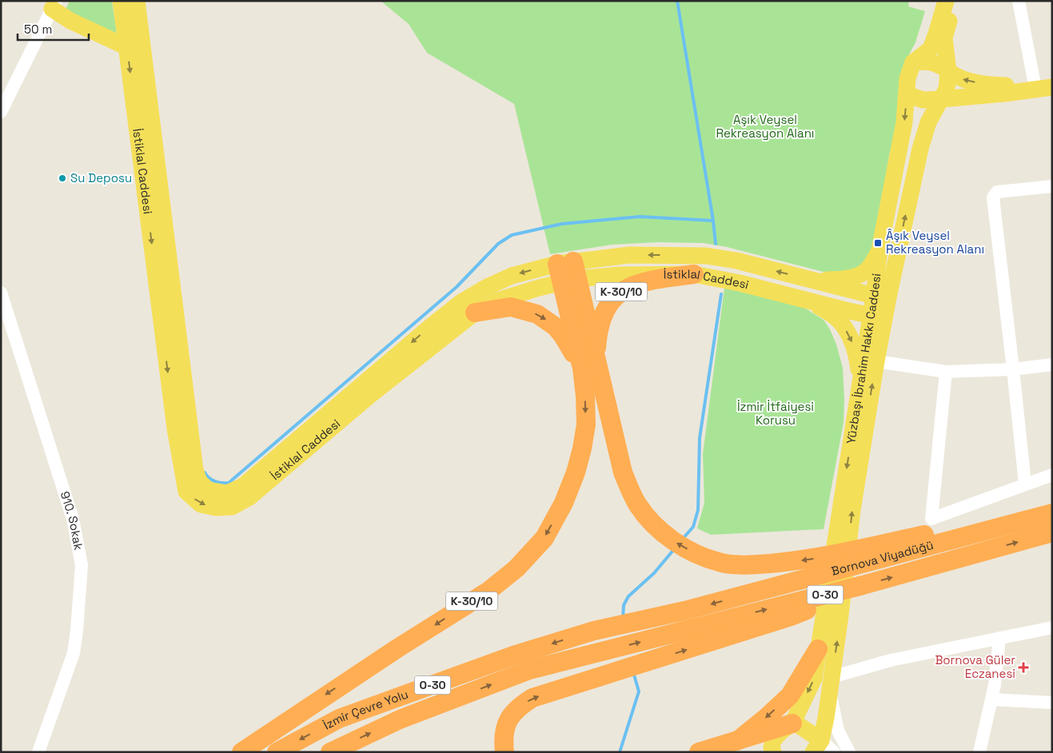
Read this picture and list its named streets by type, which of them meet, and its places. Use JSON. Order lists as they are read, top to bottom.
{
  "streets": {
    "highway": [
      "K-30/10",
      "Bornova Viyadüğü",
      "O-30",
      "İzmir Çevre Yolu"
    ],
    "main road": ["İstiklal Caddesi", "Yüzbaşı İbrahim Hakkı Caddesi"],
    "street": ["910. Sokak"]
  },
  "crossings": [
    ["İstiklal Caddesi", "K-30/10"],
    ["İstiklal Caddesi", "Yüzbaşı İbrahim Hakkı Caddesi"],
    ["K-30/10", "Bornova Viyadüğü"],
    ["Bornova Viyadüğü", "İzmir Çevre Yolu"]
  ],
  "parks": ["Aşık Veysel Rekreasyon Alanı", "İzmir İtfaiyesi Korusu"],
  "places": {
    "other": ["Su Deposu"],
    "transit": ["Âşık Veysel Rekreasyon Alanı"],
    "health": ["Bornova Güler Eczanesi"]
  },
  "scale_bar": "50 m"
}
